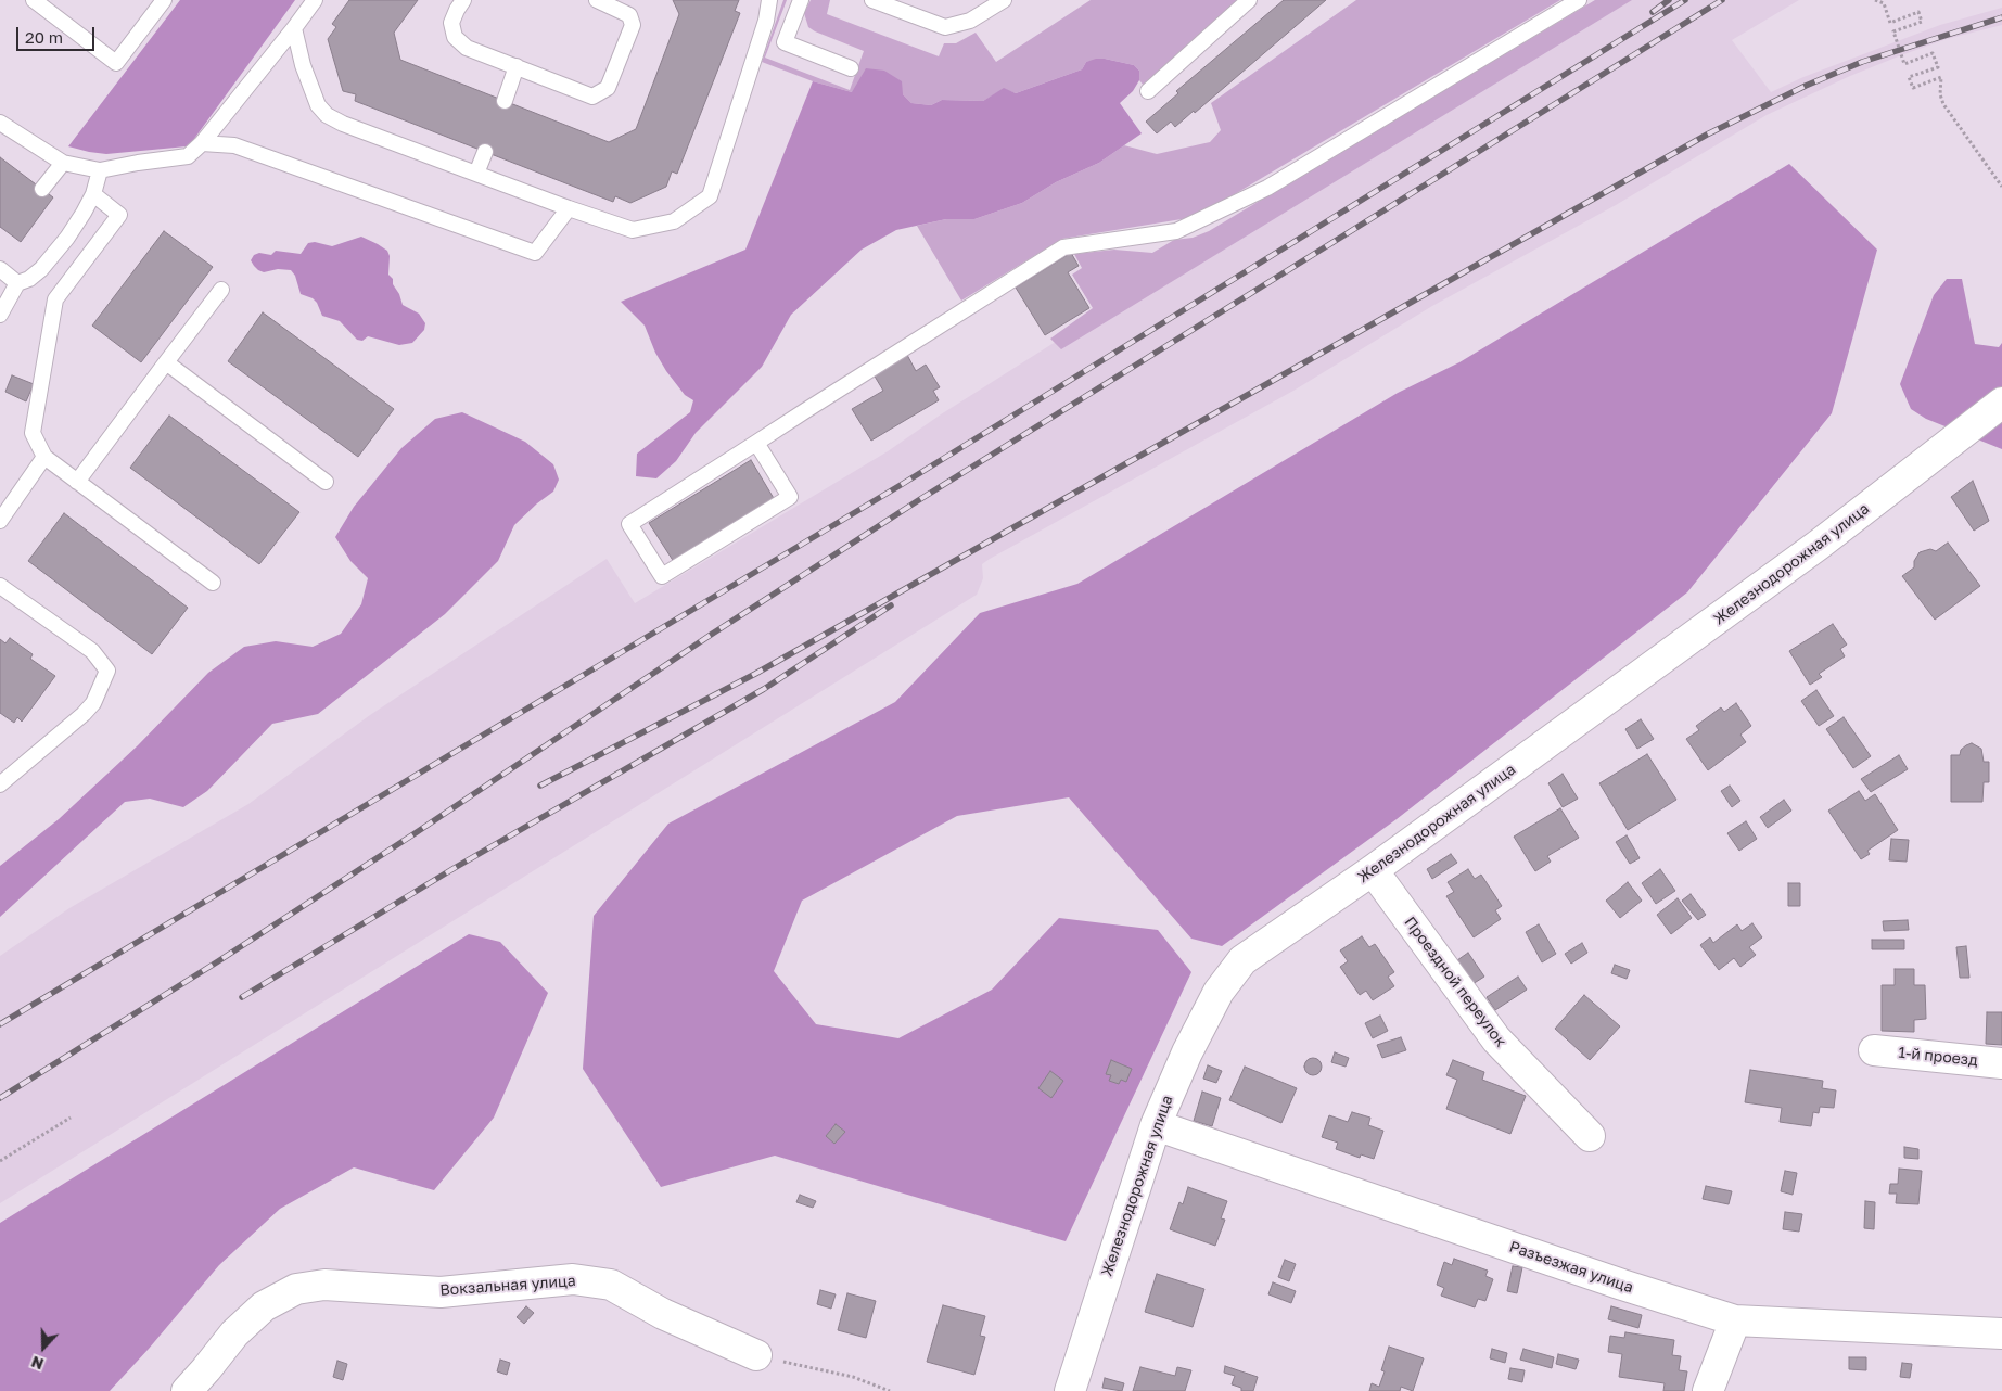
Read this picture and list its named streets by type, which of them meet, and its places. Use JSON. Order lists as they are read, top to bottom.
{
  "streets": {
    "street": [
      "Железнодорожная улица",
      "Проездной переулок",
      "1-й проезд",
      "Разъезжая улица",
      "Вокзальная улица"
    ]
  },
  "crossings": [
    ["Железнодорожная улица", "Проездной переулок"],
    ["Железнодорожная улица", "Разъезжая улица"]
  ],
  "scale_bar": "20 m",
  "north": "bottom"
}
